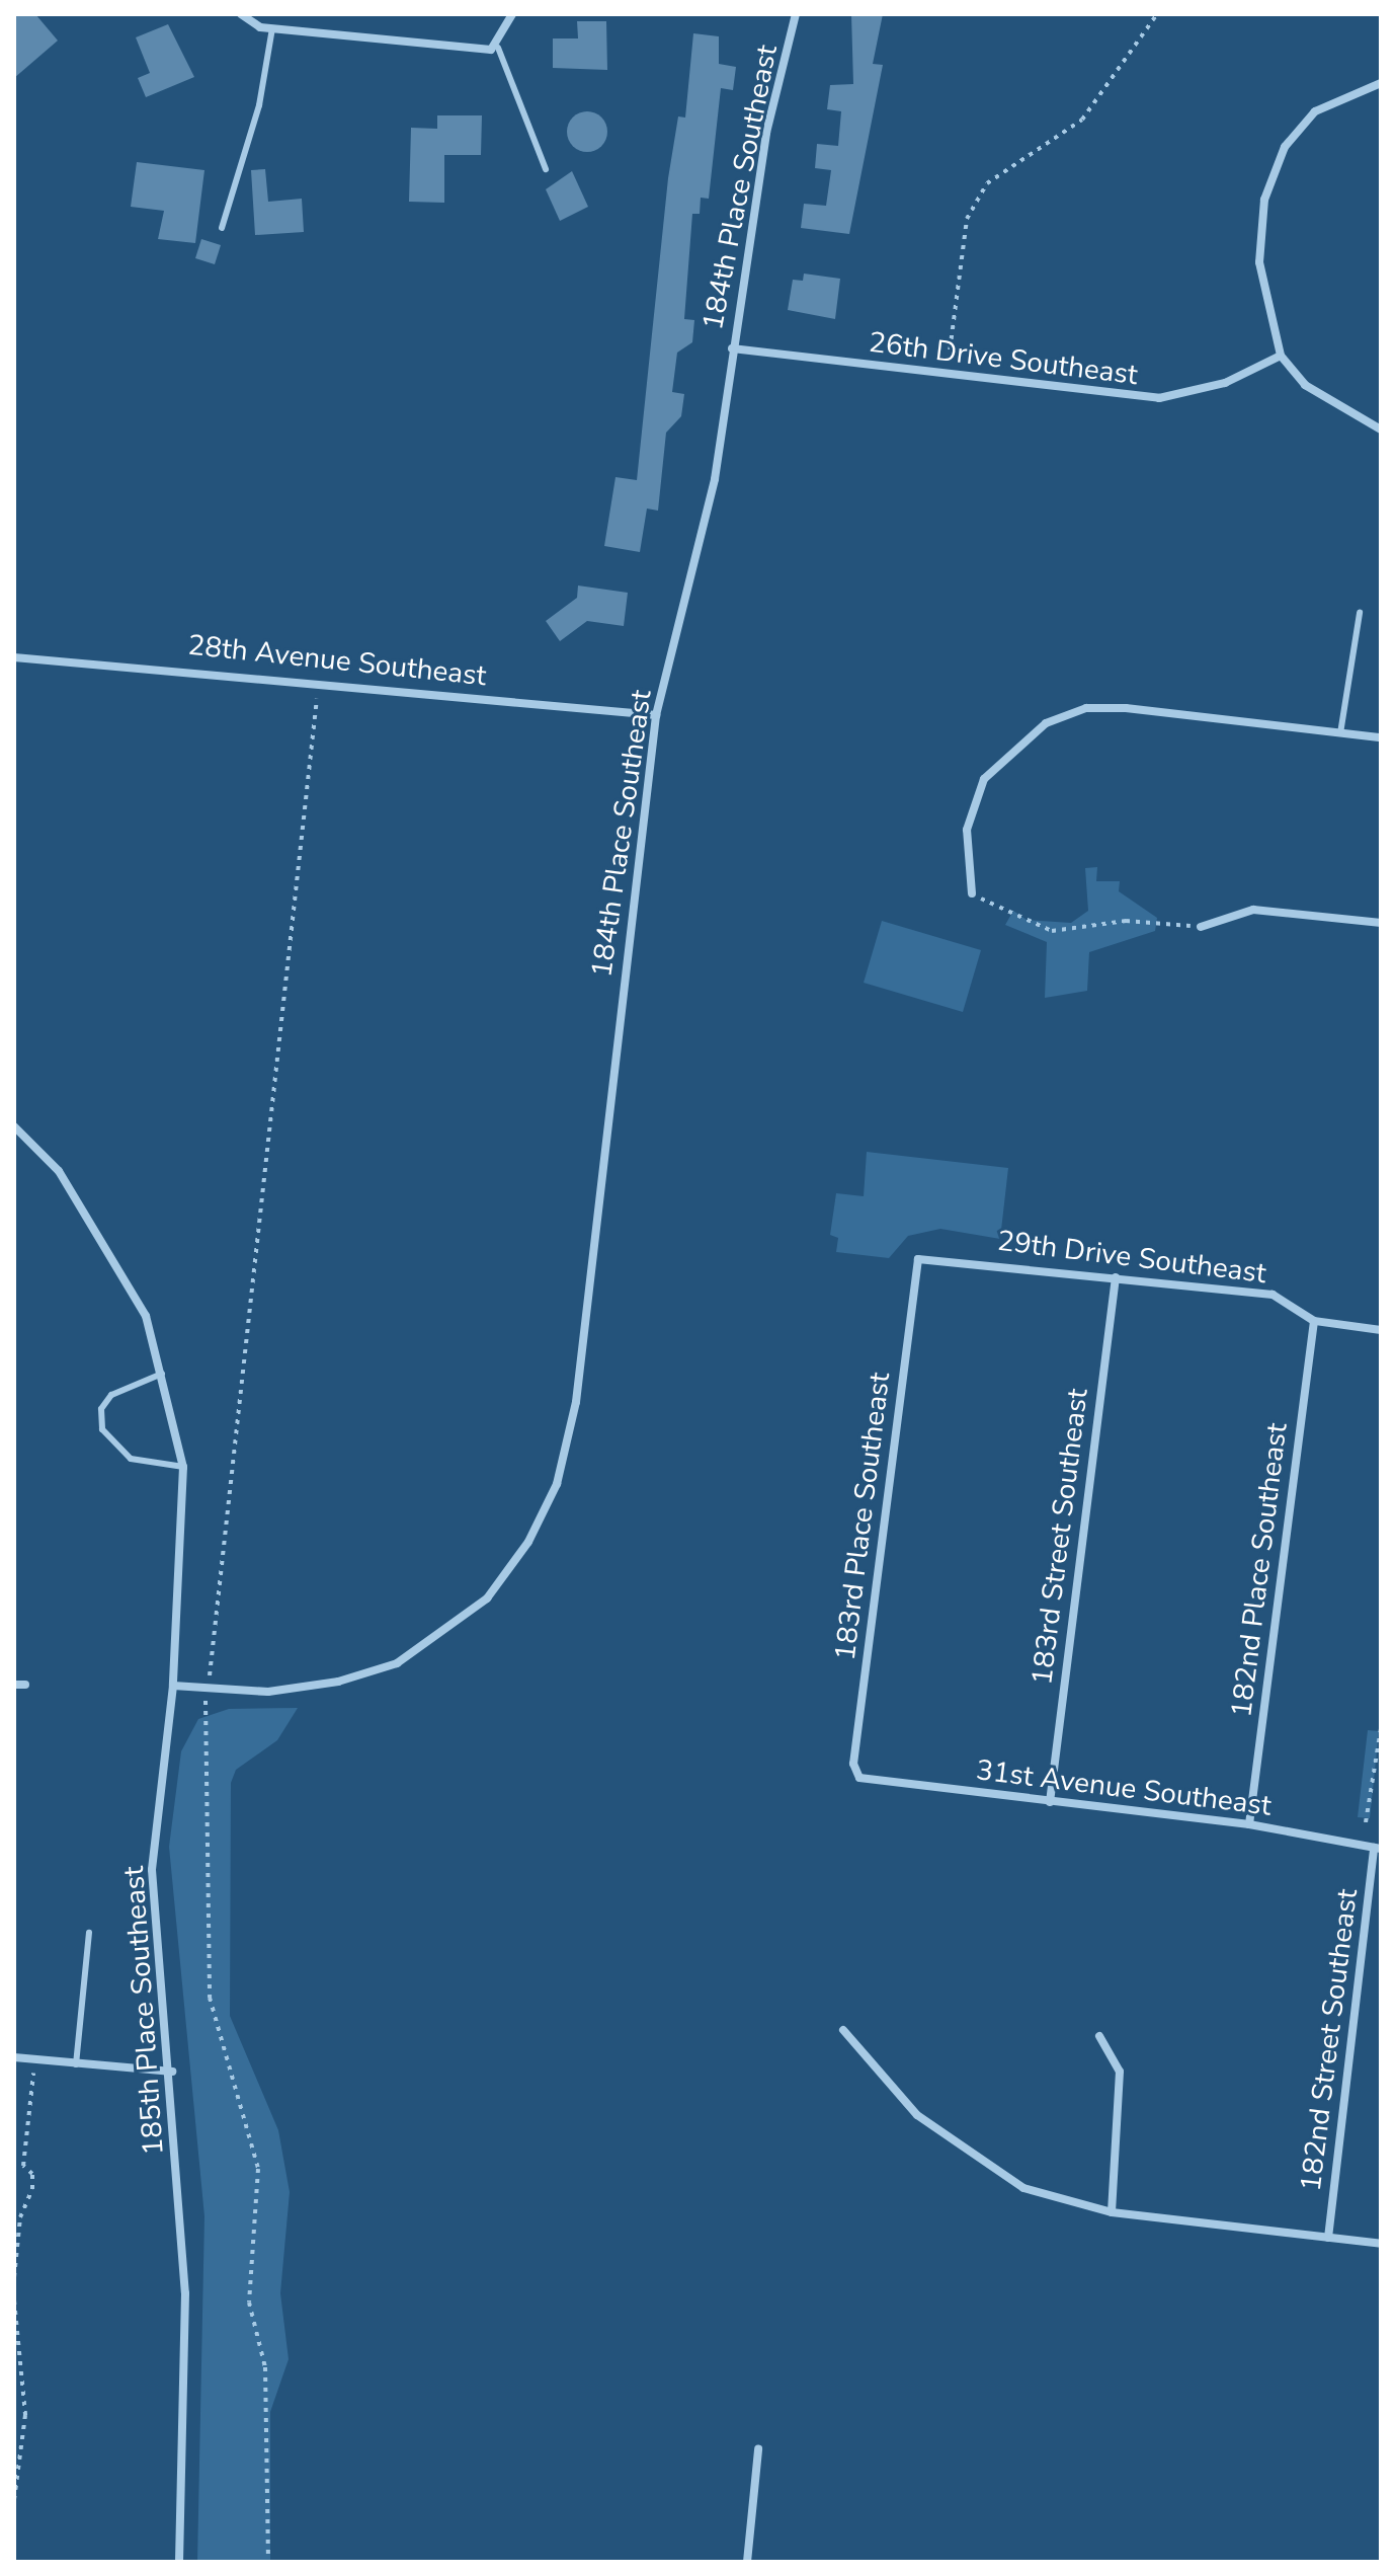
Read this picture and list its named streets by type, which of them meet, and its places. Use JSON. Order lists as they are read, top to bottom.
{
  "streets": {
    "street": [
      "184th Place Southeast",
      "26th Drive Southeast",
      "28th Avenue Southeast",
      "29th Drive Southeast",
      "183rd Place Southeast",
      "183rd Street Southeast",
      "182nd Place Southeast",
      "31st Avenue Southeast",
      "185th Place Southeast",
      "182nd Street Southeast"
    ]
  },
  "crossings": [
    ["184th Place Southeast", "26th Drive Southeast"],
    ["184th Place Southeast", "28th Avenue Southeast"],
    ["29th Drive Southeast", "183rd Place Southeast"],
    ["29th Drive Southeast", "183rd Street Southeast"],
    ["29th Drive Southeast", "182nd Place Southeast"],
    ["183rd Place Southeast", "31st Avenue Southeast"],
    ["183rd Street Southeast", "31st Avenue Southeast"],
    ["182nd Place Southeast", "31st Avenue Southeast"],
    ["31st Avenue Southeast", "182nd Street Southeast"]
  ]
}
